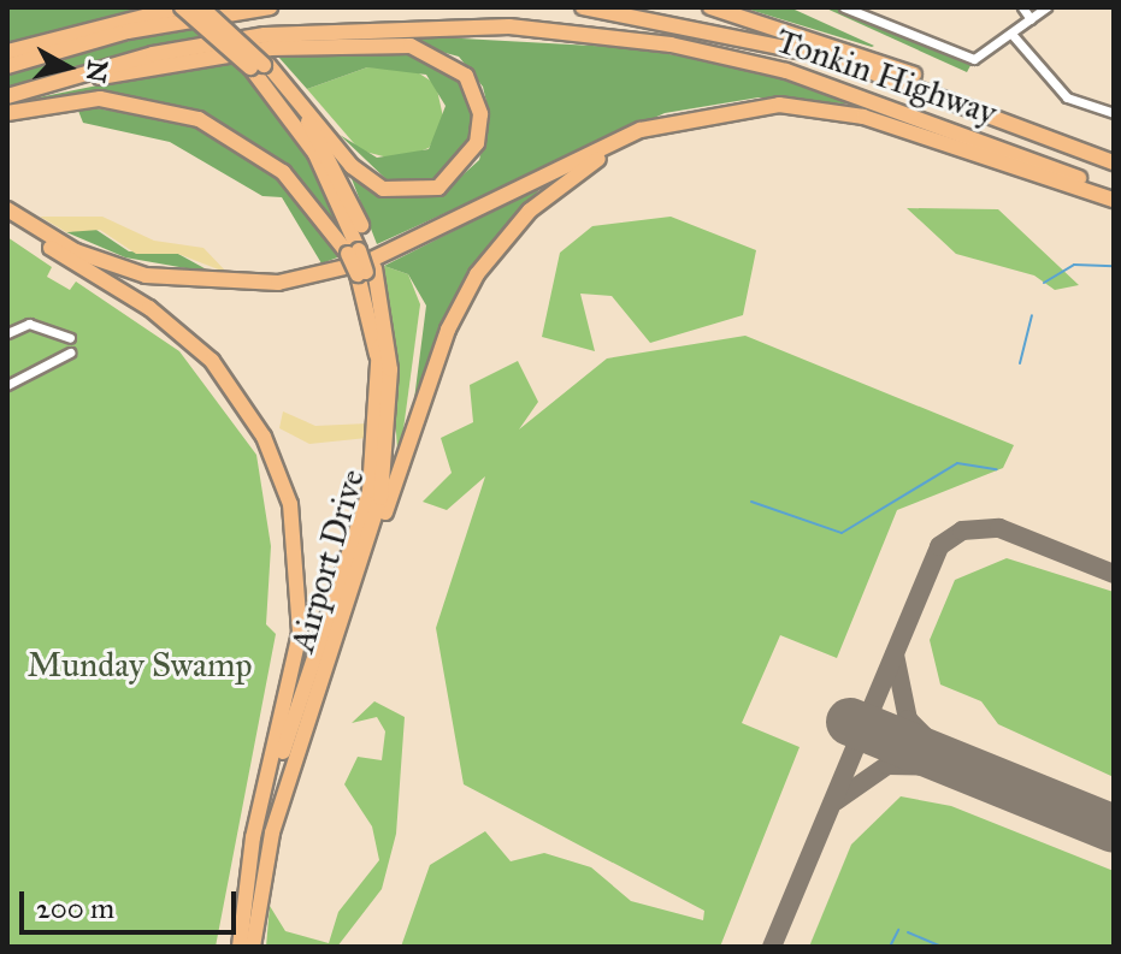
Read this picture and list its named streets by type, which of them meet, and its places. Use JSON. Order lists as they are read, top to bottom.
{
  "streets": {
    "highway": ["Tonkin Highway", "Airport Drive"]
  },
  "parks": ["Munday Swamp"],
  "scale_bar": "200 m",
  "north": "right"
}
